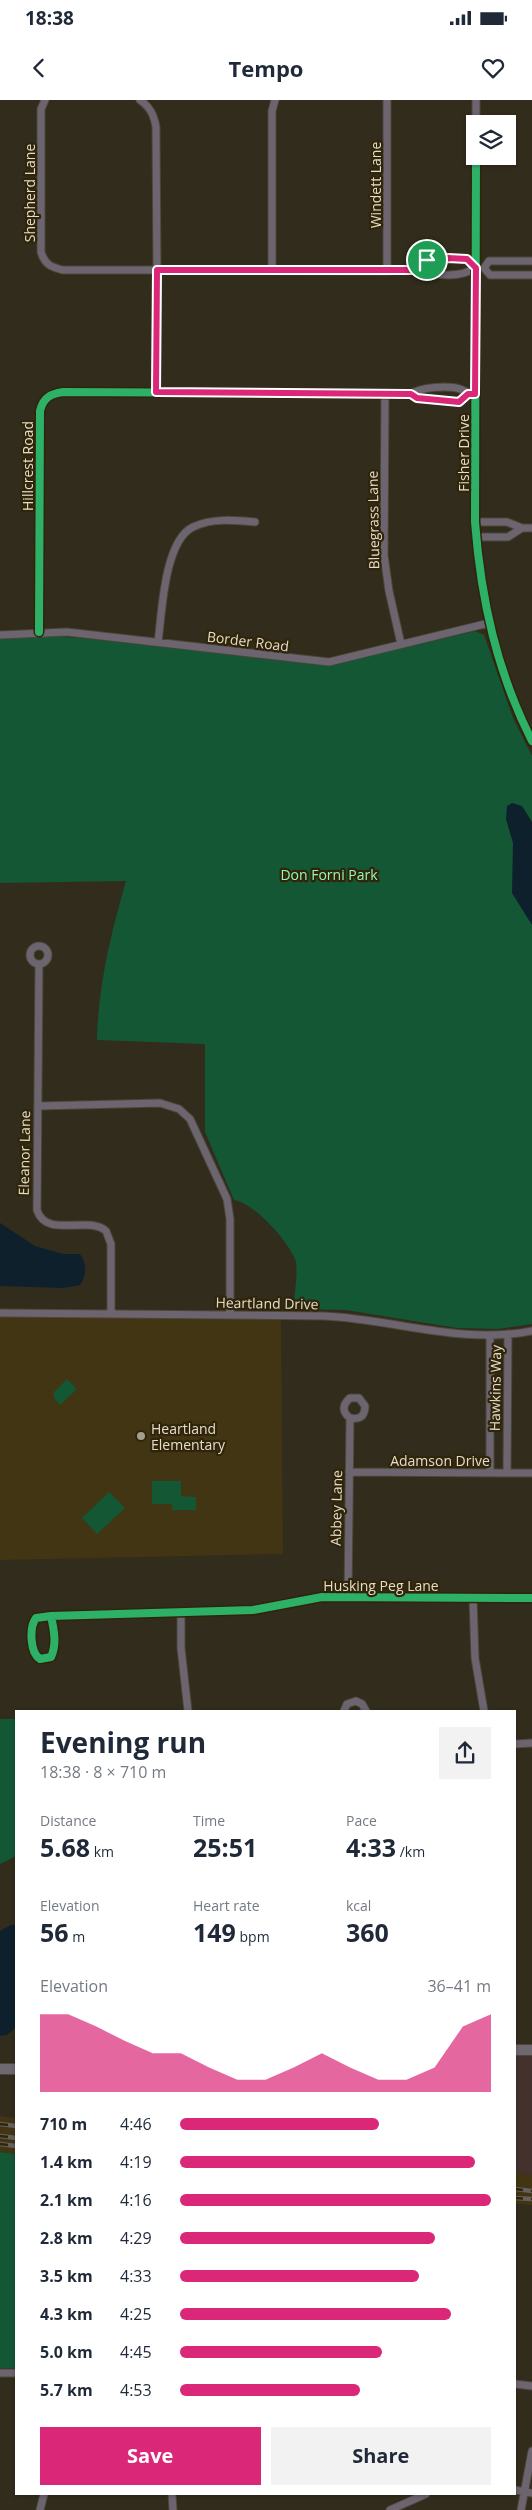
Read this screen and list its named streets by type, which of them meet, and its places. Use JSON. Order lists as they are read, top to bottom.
{
  "streets": {
    "street": [
      "Windett Lane",
      "Shepherd Lane",
      "Fisher Drive",
      "Hillcrest Road",
      "Bluegrass Lane",
      "Border Road",
      "Eleanor Lane",
      "Heartland Drive",
      "Hawkins Way",
      "Adamson Drive",
      "Abbey Lane",
      "Husking Peg Lane"
    ]
  },
  "crossings": [
    ["Fisher Drive", "Hillcrest Road"],
    ["Fisher Drive", "Border Road"],
    ["Hillcrest Road", "Bluegrass Lane"],
    ["Hillcrest Road", "Border Road"],
    ["Bluegrass Lane", "Border Road"],
    ["Eleanor Lane", "Heartland Drive"],
    ["Heartland Drive", "Hawkins Way"],
    ["Hawkins Way", "Adamson Drive"],
    ["Adamson Drive", "Abbey Lane"],
    ["Abbey Lane", "Husking Peg Lane"]
  ],
  "parks": ["Don Forni Park"],
  "places": ["Heartland Elementary"],
  "page": {
    "status": "18:38",
    "header": "Tempo",
    "heading": ["Evening run", "18:38 · 8 × 710 m"],
    "stats": [
      ["Distance", "5.68 km"],
      ["Time", "25:51"],
      ["Pace", "4:33 /km"],
      ["Elevation", "56 m"],
      ["Heart rate", "149 bpm"],
      ["kcal", "360"]
    ],
    "chart": ["Elevation", "36–41 m"],
    "list": [
      {
        "name": "710 m",
        "note": "4:46"
      },
      {
        "name": "1.4 km",
        "note": "4:19"
      },
      {
        "name": "2.1 km",
        "note": "4:16"
      },
      {
        "name": "2.8 km",
        "note": "4:29"
      },
      {
        "name": "3.5 km",
        "note": "4:33"
      },
      {
        "name": "4.3 km",
        "note": "4:25"
      },
      {
        "name": "5.0 km",
        "note": "4:45"
      },
      {
        "name": "5.7 km",
        "note": "4:53"
      }
    ],
    "buttons": ["Save", "Share"]
  }
}
